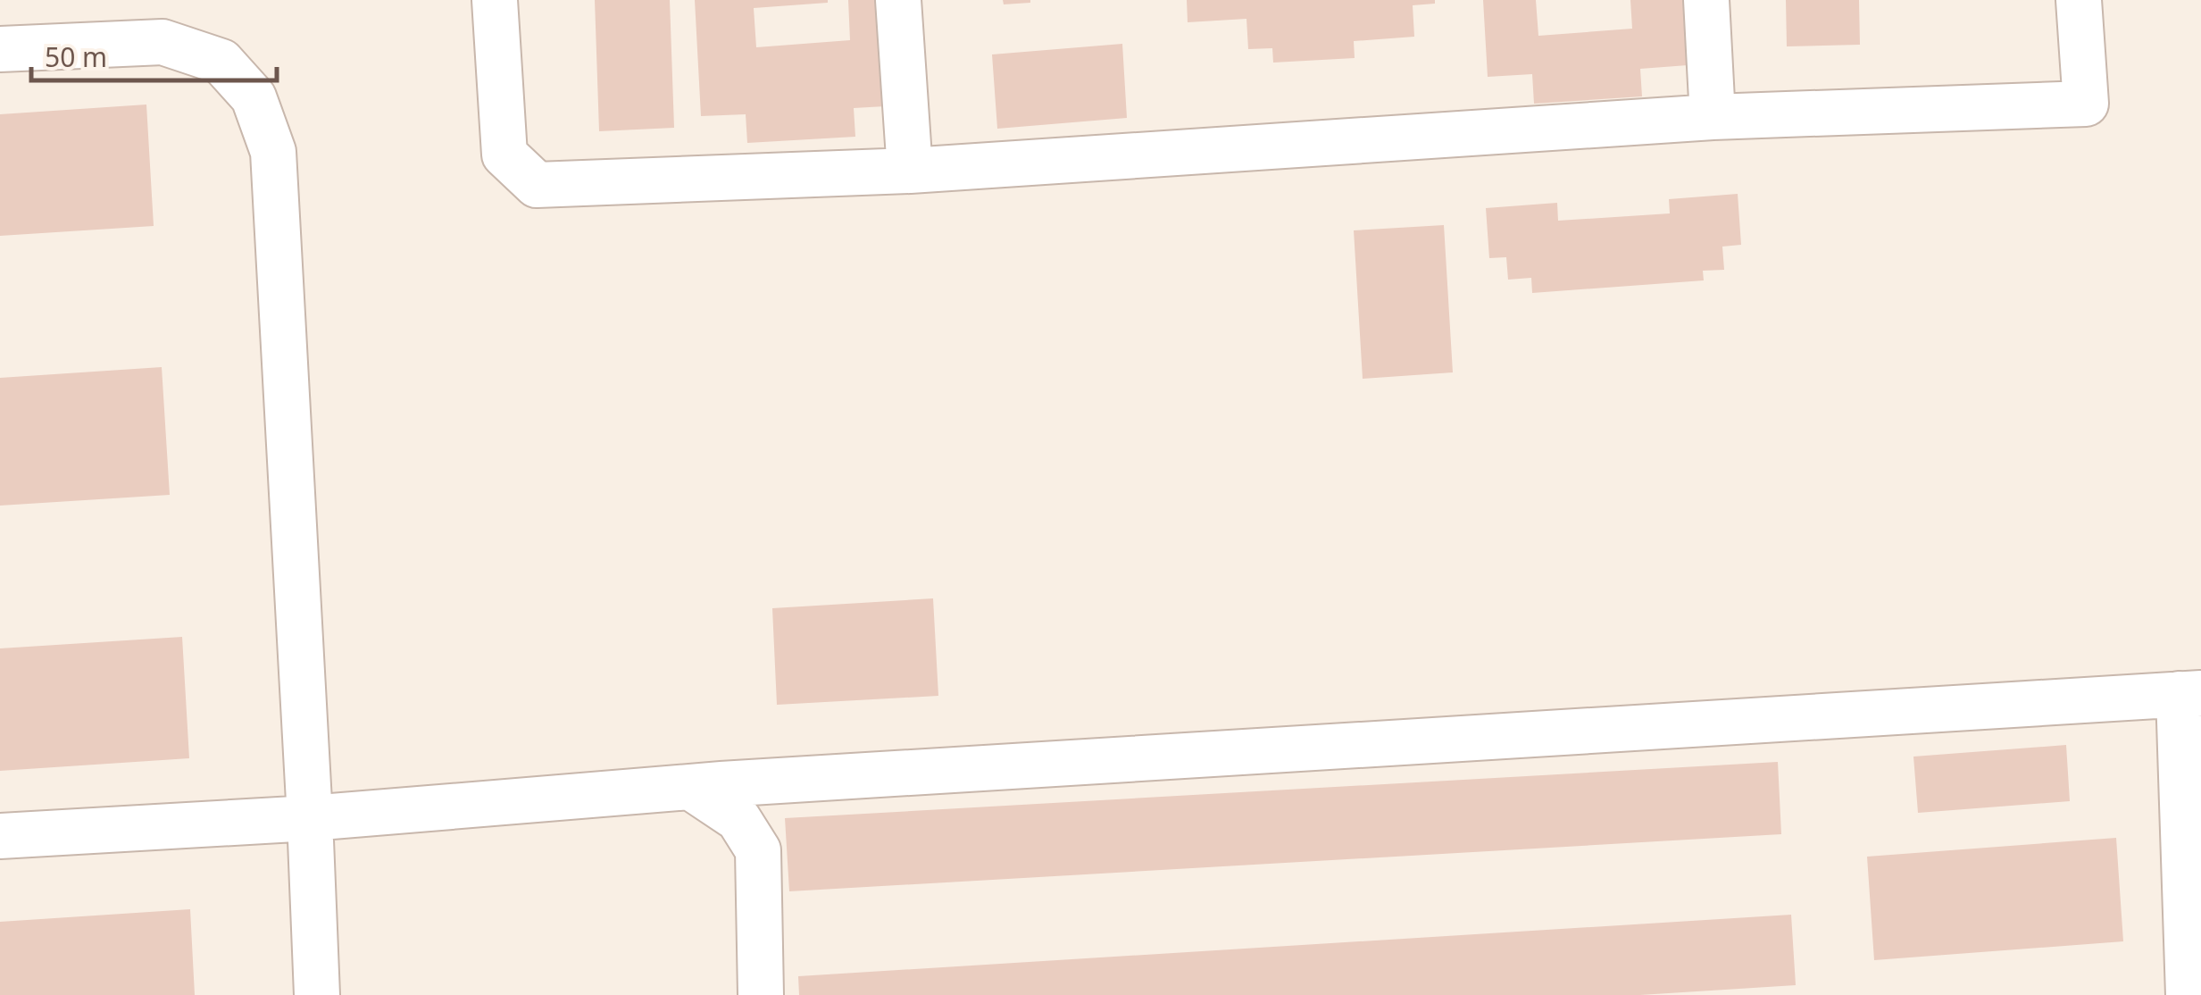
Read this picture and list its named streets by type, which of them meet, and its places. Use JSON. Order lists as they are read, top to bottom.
{
  "scale_bar": "50 m"
}
